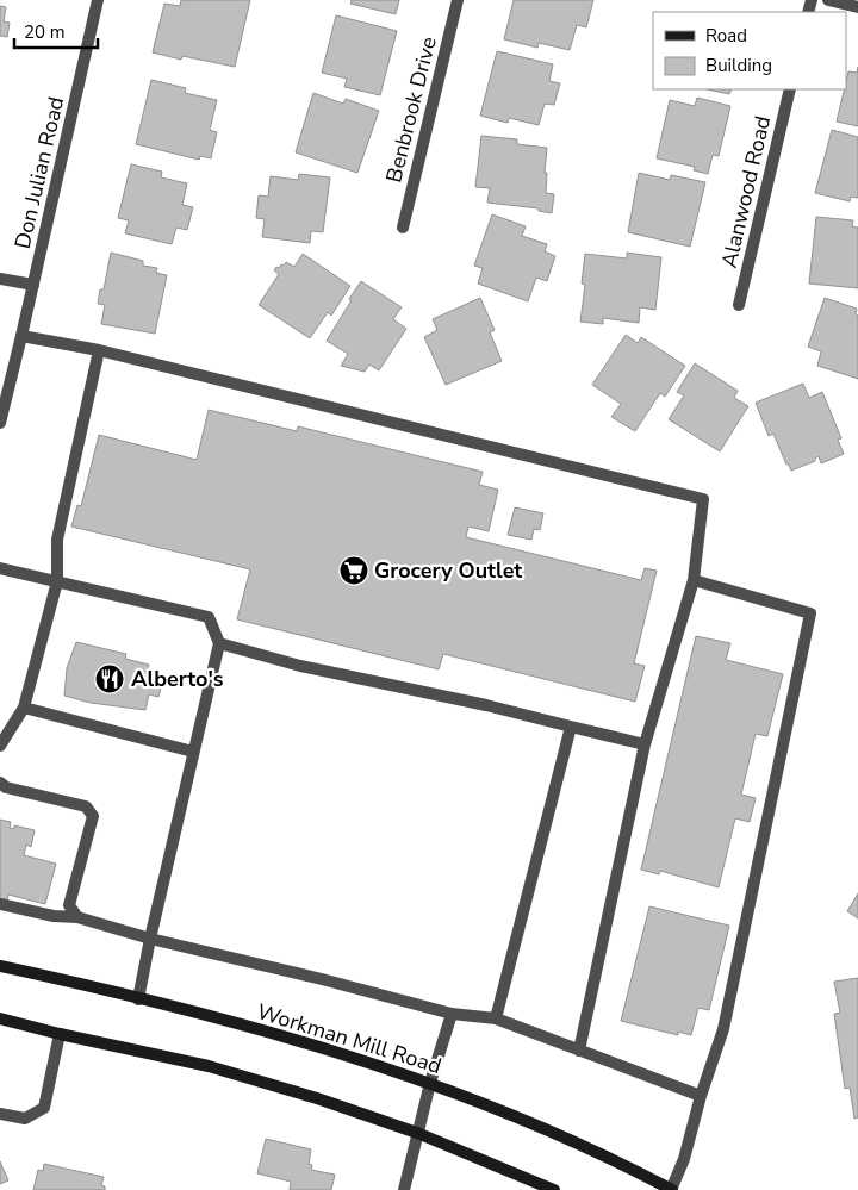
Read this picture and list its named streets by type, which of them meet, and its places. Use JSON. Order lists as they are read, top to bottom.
{
  "streets": {
    "main road": ["Workman Mill Road"],
    "street": ["Benbrook Drive", "Don Julian Road", "Alanwood Road"]
  },
  "places": {
    "supermarket": ["Grocery Outlet"],
    "restaurant": ["Alberto's"]
  },
  "legend": ["Road", "Building"],
  "scale_bar": "20 m"
}
